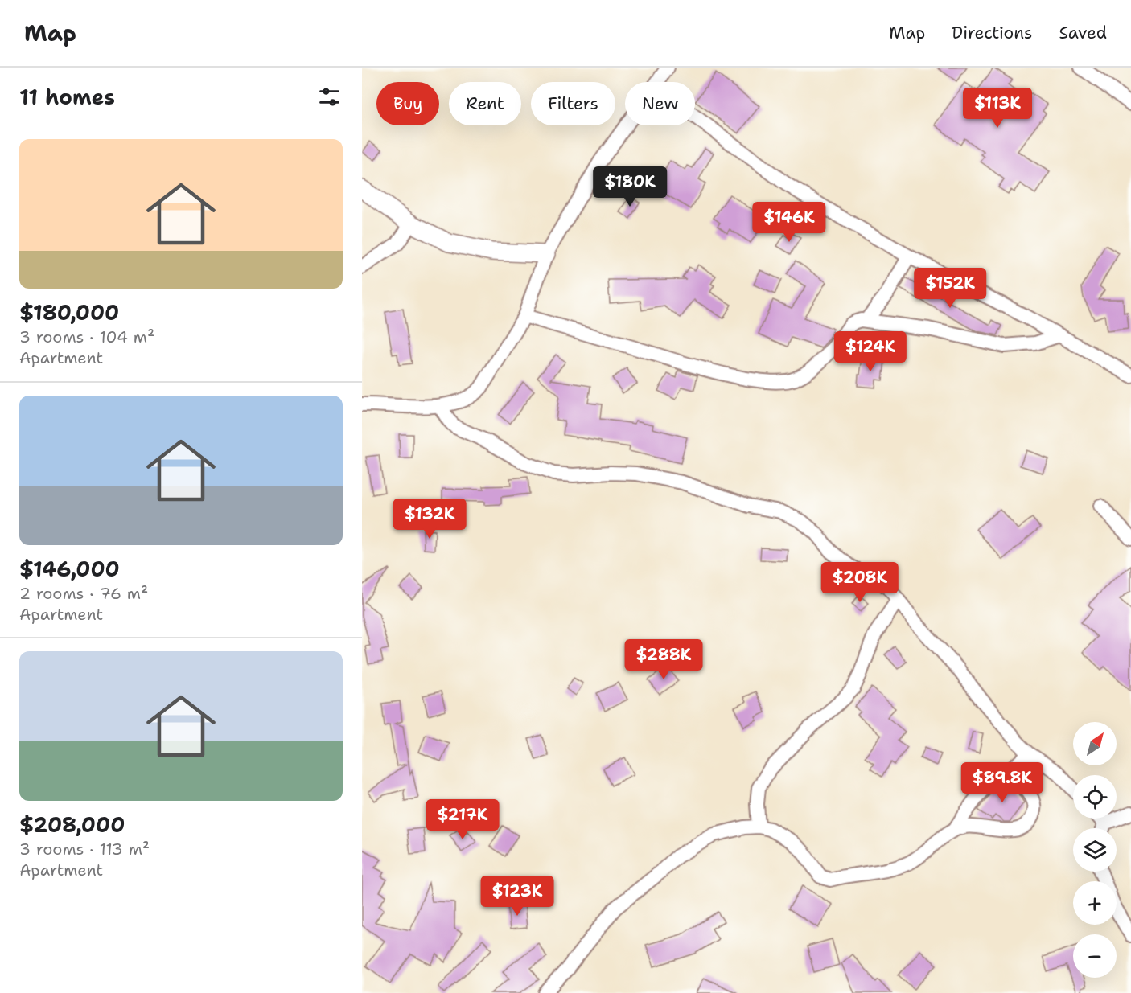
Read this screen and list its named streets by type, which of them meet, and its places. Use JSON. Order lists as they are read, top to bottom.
{
  "north": "top right",
  "page": {
    "header": "Map",
    "nav": ["Map", "Directions", "Saved"],
    "heading": "11 homes",
    "chip": [
      "Buy",
      "Rent",
      "Filters",
      "New"
    ],
    "price": [
      "$113K",
      "$180K",
      "$146K",
      "$152K",
      "$124K",
      "$132K",
      "$208K",
      "$288K",
      "$89.8K",
      "$217K",
      "$123K"
    ],
    "list": [
      {
        "name": "$180,000",
        "note": "3 rooms · 104 m² · Apartment"
      },
      {
        "name": "$146,000",
        "note": "2 rooms · 76 m² · Apartment"
      },
      {
        "name": "$208,000",
        "note": "3 rooms · 113 m² · Apartment"
      }
    ],
    "map_buttons": ["+", "−"]
  }
}
